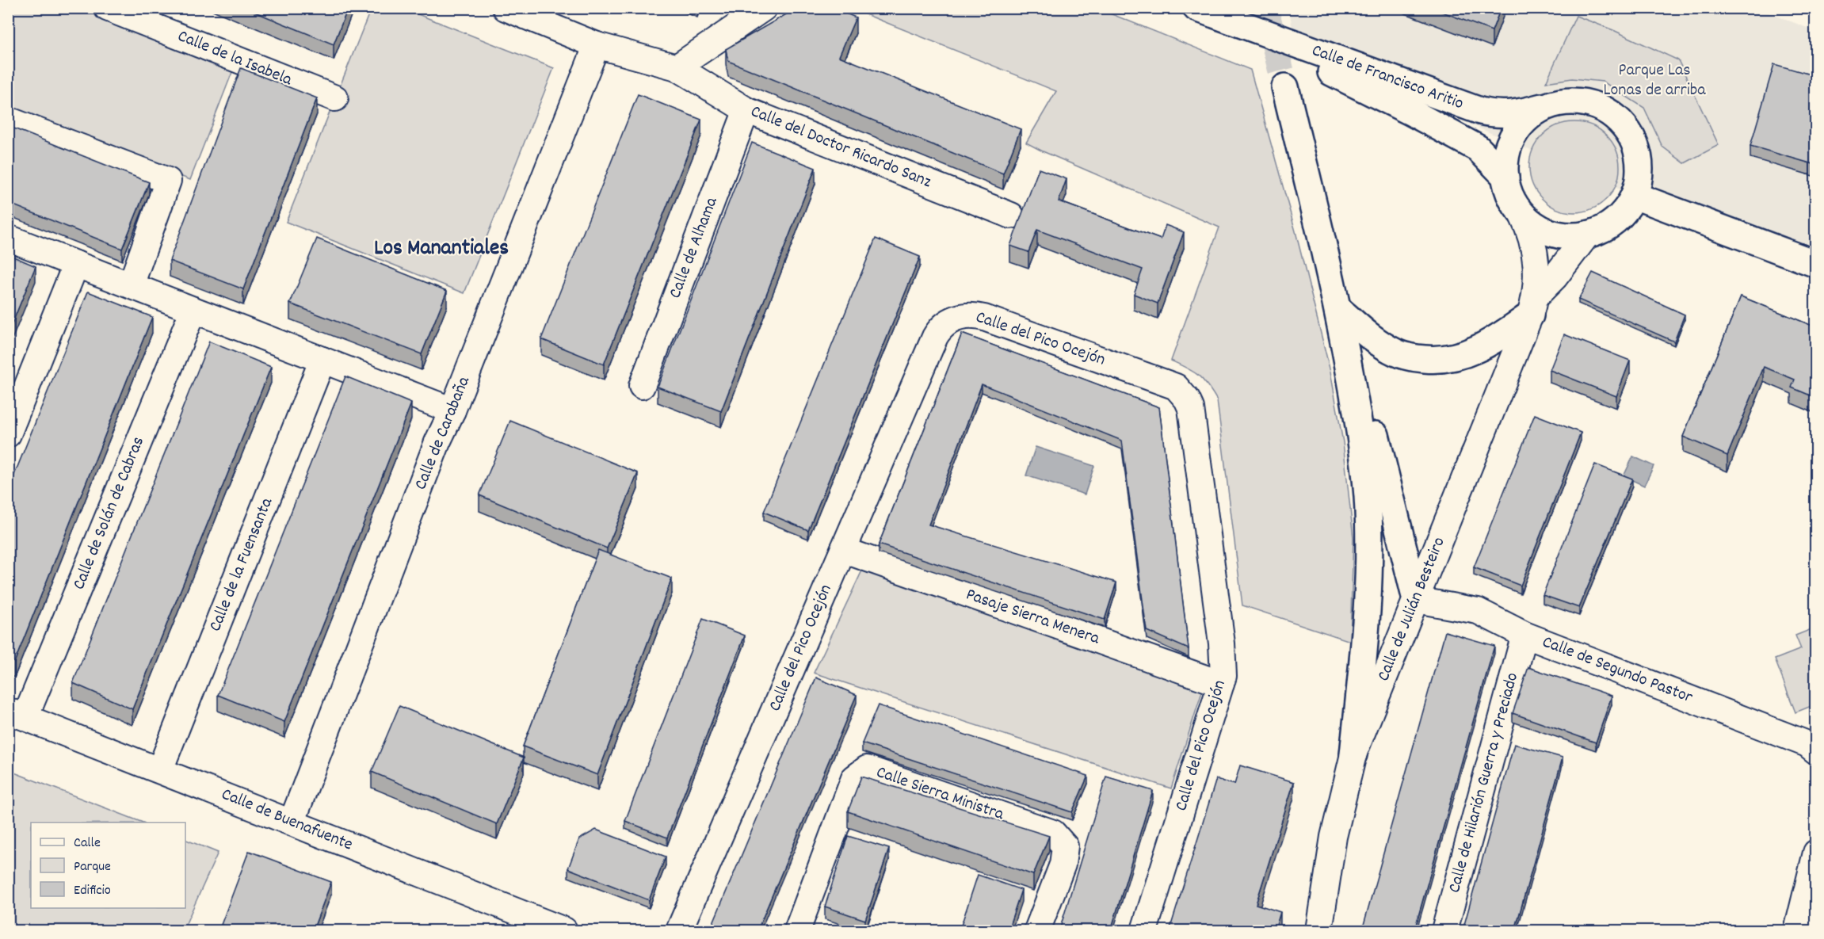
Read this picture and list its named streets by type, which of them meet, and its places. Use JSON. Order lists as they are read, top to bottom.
{
  "streets": {
    "main road": ["Calle de Francisco Aritio"],
    "street": [
      "Calle de la Isabela",
      "Calle del Doctor Ricardo Sanz",
      "Calle de Alhama",
      "Calle del Pico Ocejón",
      "Calle de Carabaña",
      "Calle de Solán de Cabras",
      "Calle de la Fuensanta",
      "Calle de Julián Besteiro",
      "Pasaje Sierra Menera",
      "Calle de Segundo Pastor",
      "Calle de Hilarión Guerra y Preciado",
      "Calle Sierra Ministra",
      "Calle de Buenafuente"
    ]
  },
  "crossings": [
    ["Calle de Francisco Aritio", "Calle de Julián Besteiro"],
    ["Calle del Doctor Ricardo Sanz", "Calle de Alhama"],
    ["Calle del Doctor Ricardo Sanz", "Calle de Carabaña"],
    ["Calle del Pico Ocejón", "Pasaje Sierra Menera"],
    ["Calle de Carabaña", "Calle de Buenafuente"],
    ["Calle de Solán de Cabras", "Calle de Buenafuente"],
    ["Calle de la Fuensanta", "Calle de Buenafuente"],
    ["Calle de Julián Besteiro", "Calle de Segundo Pastor"],
    ["Calle de Segundo Pastor", "Calle de Hilarión Guerra y Preciado"]
  ],
  "districts": ["Los Manantiales"],
  "parks": ["Parque Las Lonas de arriba"],
  "legend": ["Calle", "Parque", "Edificio"]
}
